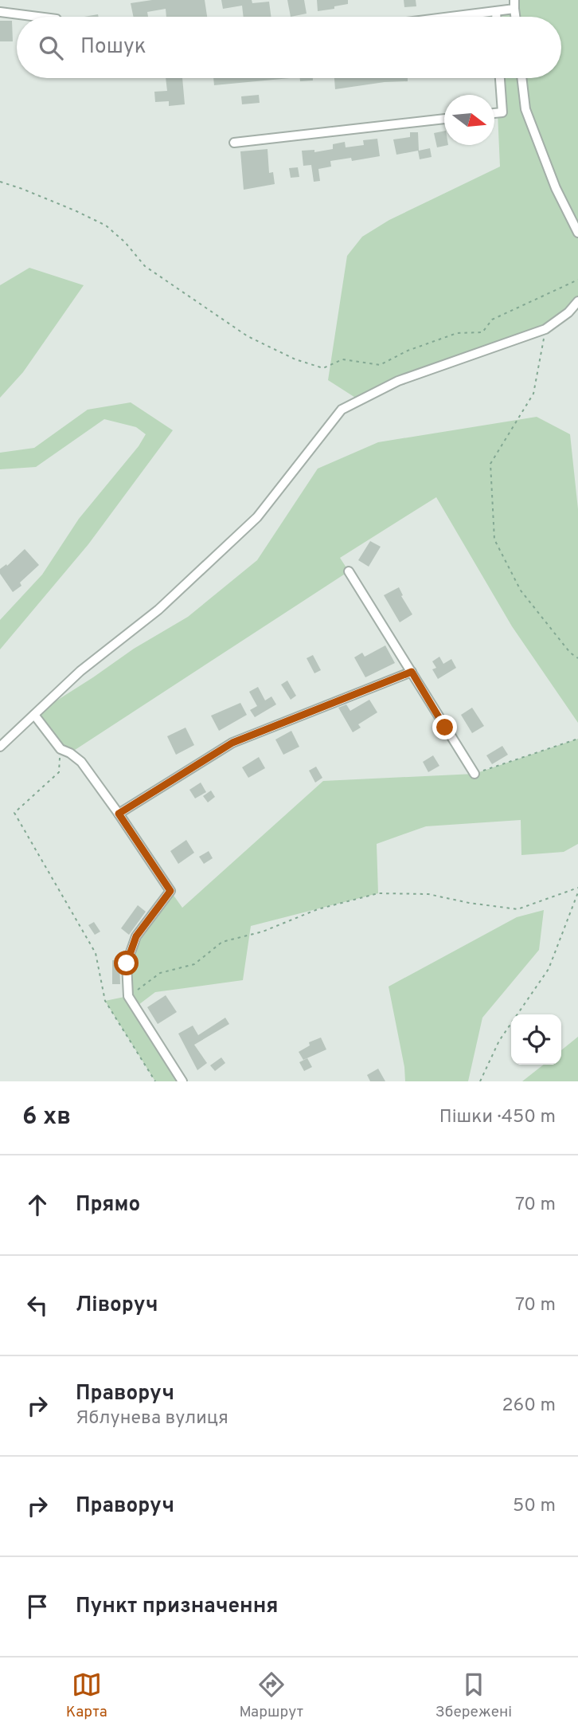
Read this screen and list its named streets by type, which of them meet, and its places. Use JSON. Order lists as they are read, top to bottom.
{
  "north": "right",
  "page": {
    "search": "Пошук",
    "heading": ["6 хв", "Пішки · 450 m"],
    "list": [
      ["Прямо", "70 m"],
      ["Ліворуч", "70 m"],
      ["Праворуч", "Яблунева вулиця", "260 m"],
      ["Праворуч", "50 m"],
      "Пункт призначення"
    ],
    "nav": ["Карта", "Маршрут", "Збережені"]
  }
}
